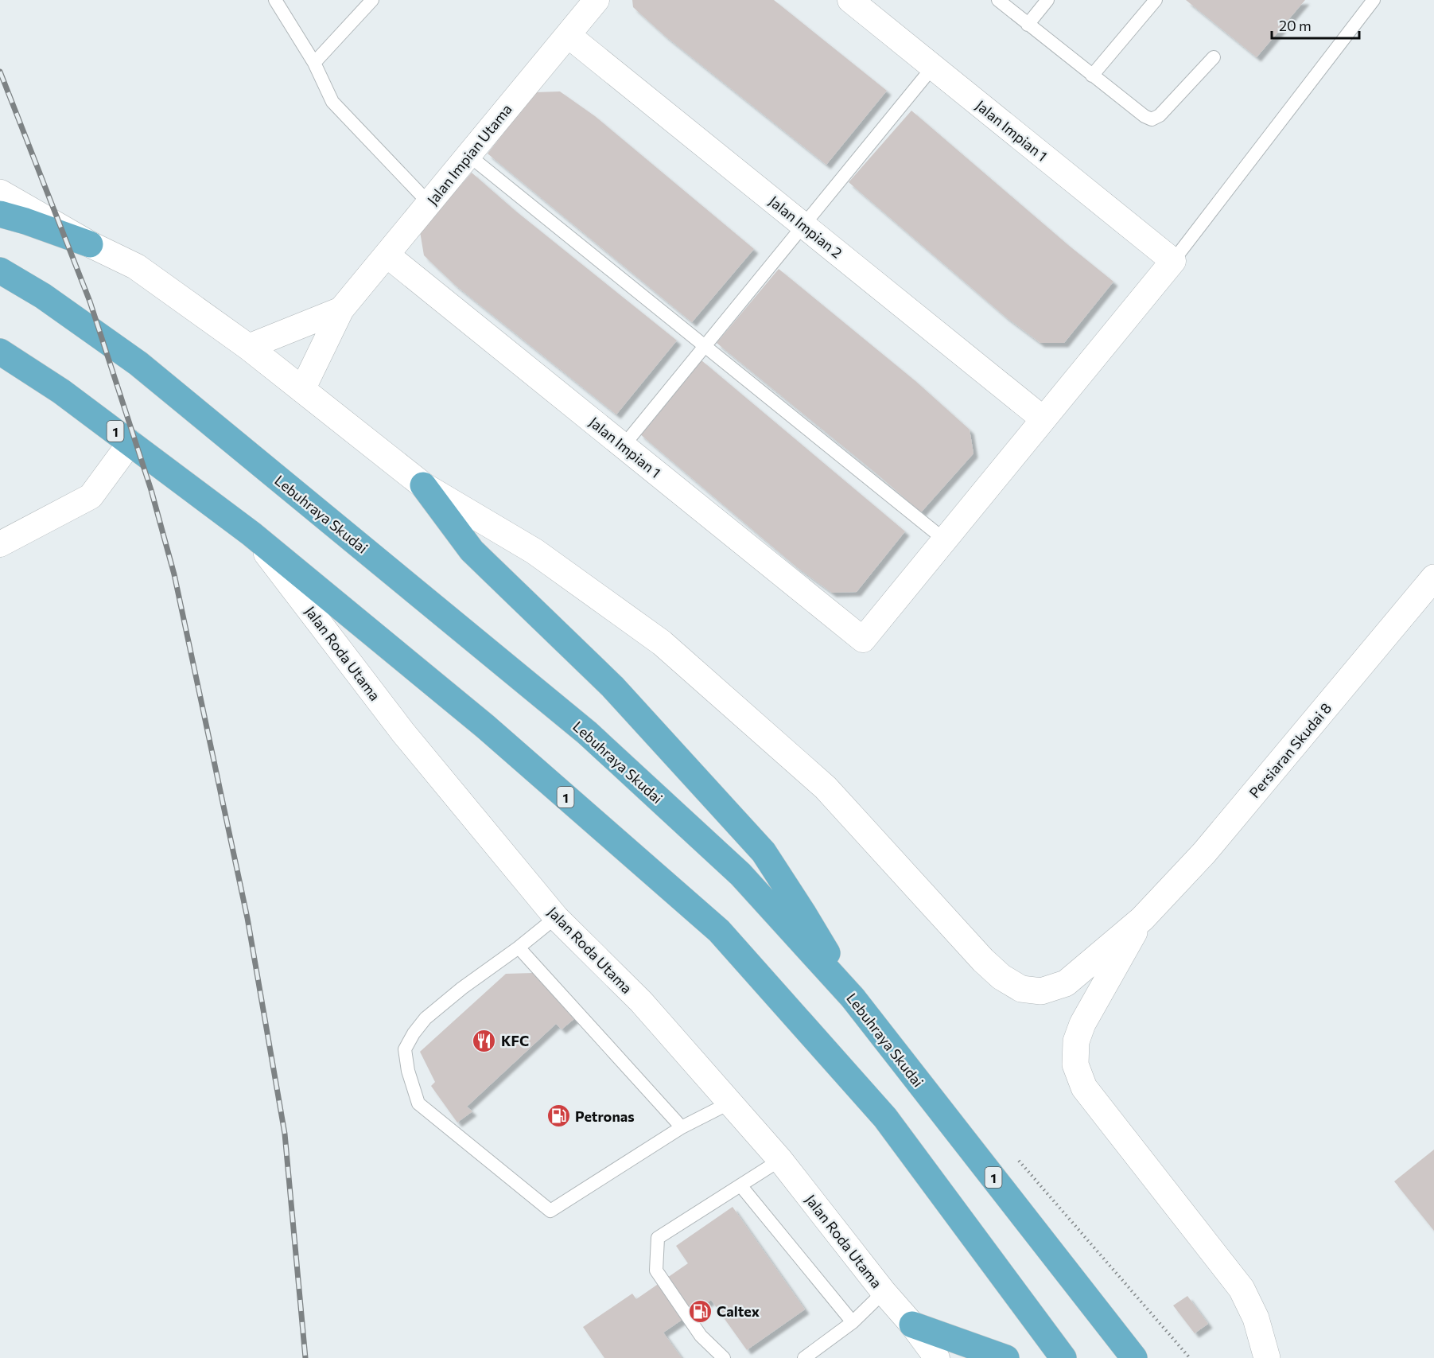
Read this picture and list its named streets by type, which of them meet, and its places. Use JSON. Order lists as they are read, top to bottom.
{
  "streets": {
    "highway": ["1", "Lebuhraya Skudai"],
    "street": [
      "Jalan Impian 1",
      "Jalan Impian Utama",
      "Jalan Impian 2",
      "Jalan Roda Utama",
      "Persiaran Skudai 8"
    ]
  },
  "crossings": [
    ["Jalan Impian 1", "Jalan Impian Utama"],
    ["Jalan Impian Utama", "Jalan Impian 2"],
    ["1", "Jalan Roda Utama"]
  ],
  "places": {
    "restaurant": ["KFC"],
    "fuel station": ["Petronas", "Caltex"]
  },
  "scale_bar": "20 m"
}
